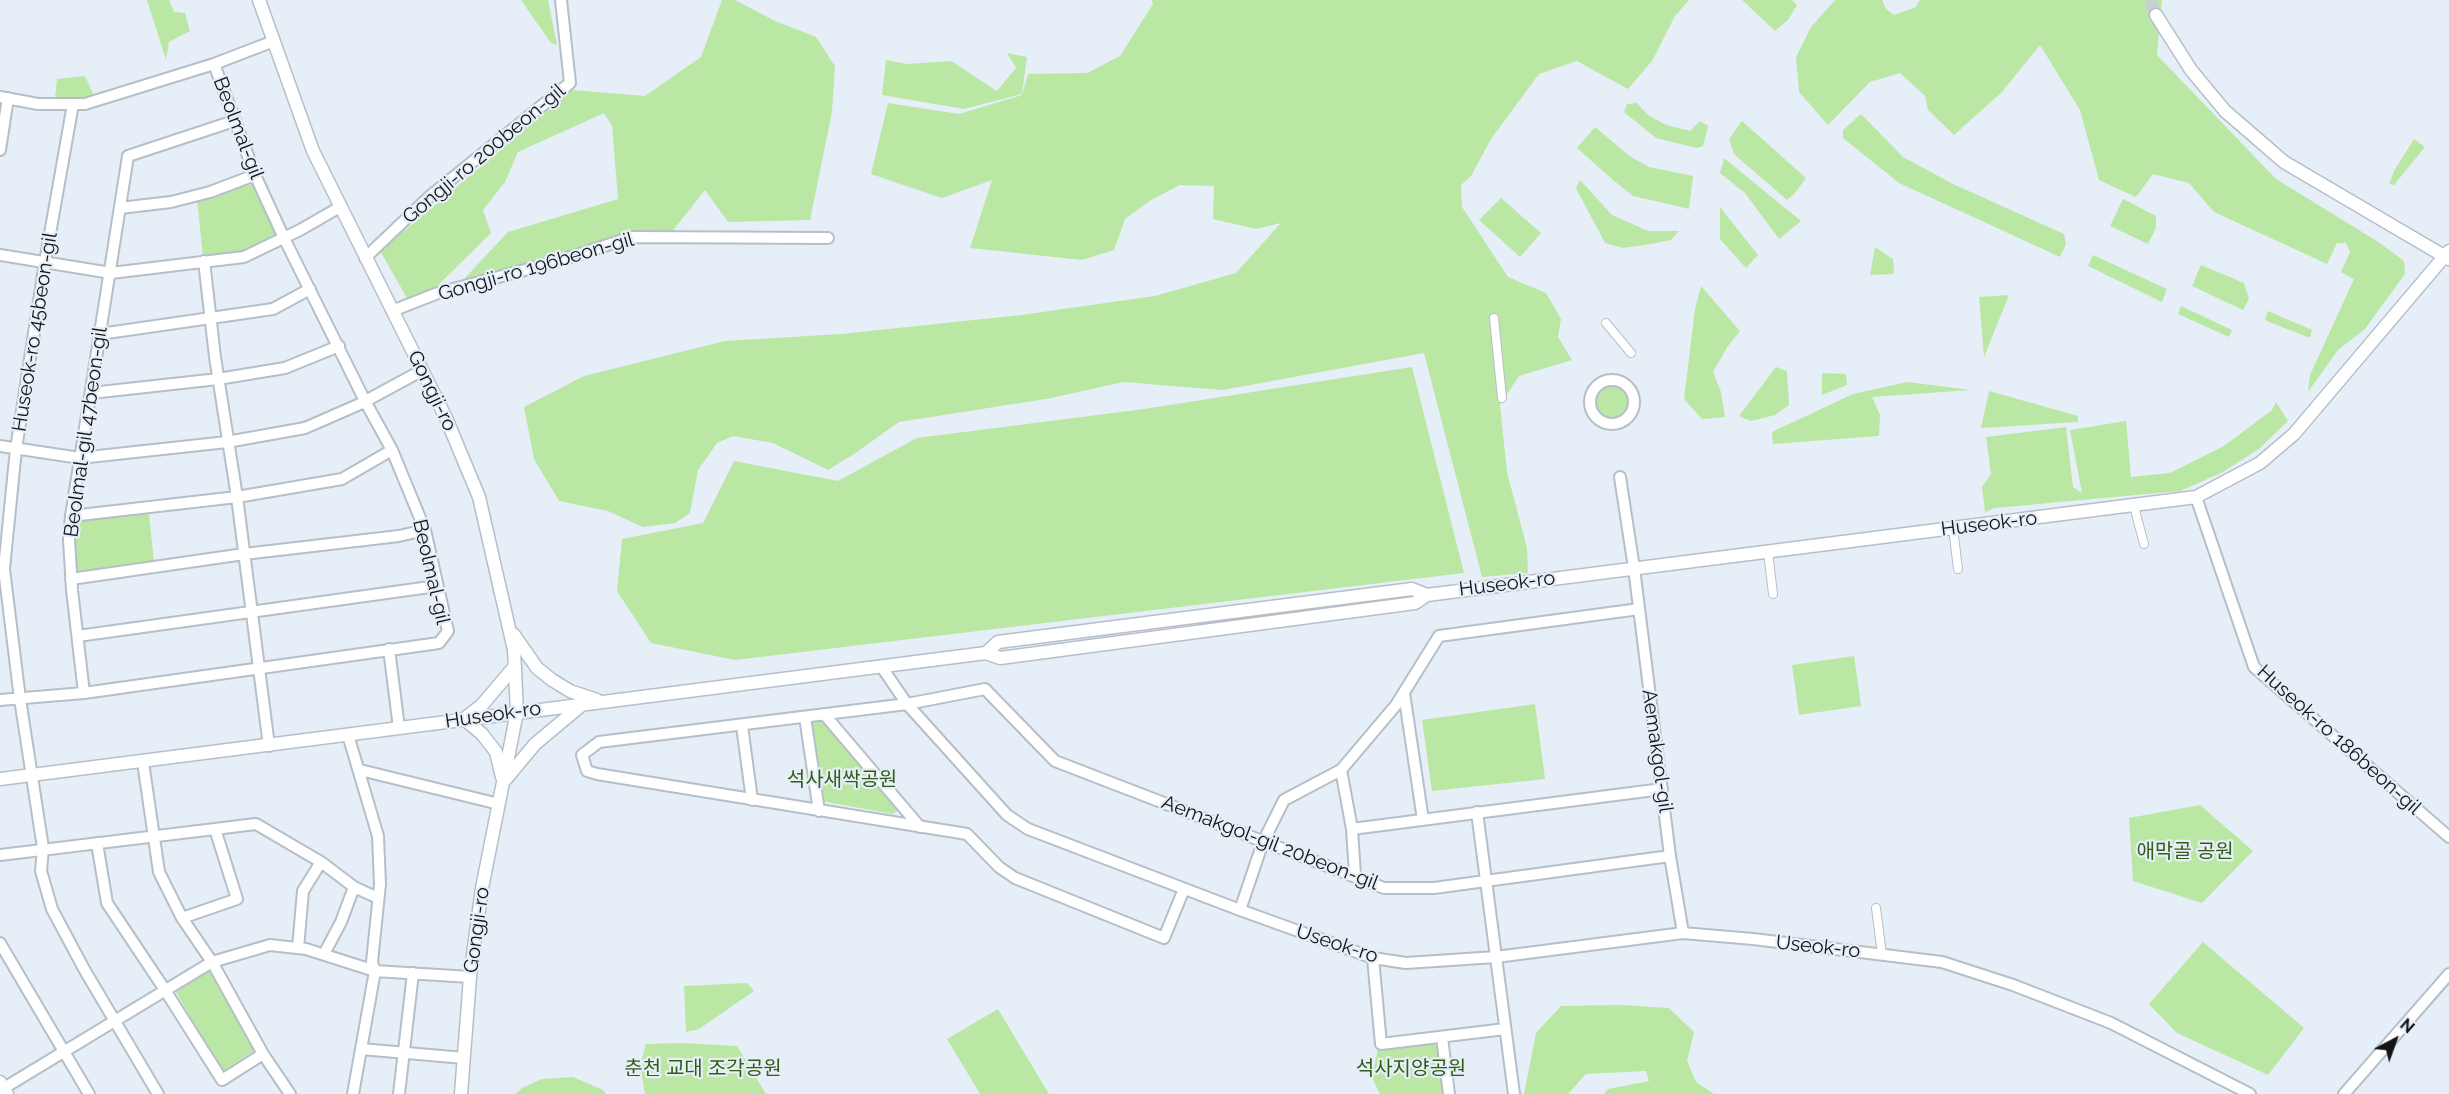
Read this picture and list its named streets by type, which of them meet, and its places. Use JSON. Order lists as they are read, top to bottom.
{
  "streets": {
    "street": [
      "Beolmal-gil",
      "Gongji-ro 200beon-gil",
      "Gongji-ro 196beon-gil",
      "Huseok-ro 45beon-gil",
      "Gongji-ro",
      "Beolmal-gil 47beon-gil",
      "Huseok-ro",
      "Huseok-ro 186beon-gil",
      "Aemakgol-gil",
      "Aemakgol-gil 20beon-gil",
      "Useok-ro"
    ]
  },
  "crossings": [
    ["Beolmal-gil", "Huseok-ro 45beon-gil"],
    ["Beolmal-gil", "Beolmal-gil 47beon-gil"],
    ["Gongji-ro 200beon-gil", "Gongji-ro"],
    ["Gongji-ro 196beon-gil", "Gongji-ro"],
    ["Huseok-ro 45beon-gil", "Huseok-ro"],
    ["Gongji-ro", "Huseok-ro"],
    ["Huseok-ro", "Huseok-ro 186beon-gil"],
    ["Huseok-ro", "Aemakgol-gil"],
    ["Huseok-ro", "Useok-ro"],
    ["Aemakgol-gil", "Aemakgol-gil 20beon-gil"],
    ["Aemakgol-gil", "Useok-ro"],
    ["Aemakgol-gil 20beon-gil", "Useok-ro"]
  ],
  "parks": [
    "석사새싹공원",
    "애막골 공원",
    "춘천 교대 조각공원",
    "석사지양공원"
  ],
  "north": "top right"
}
